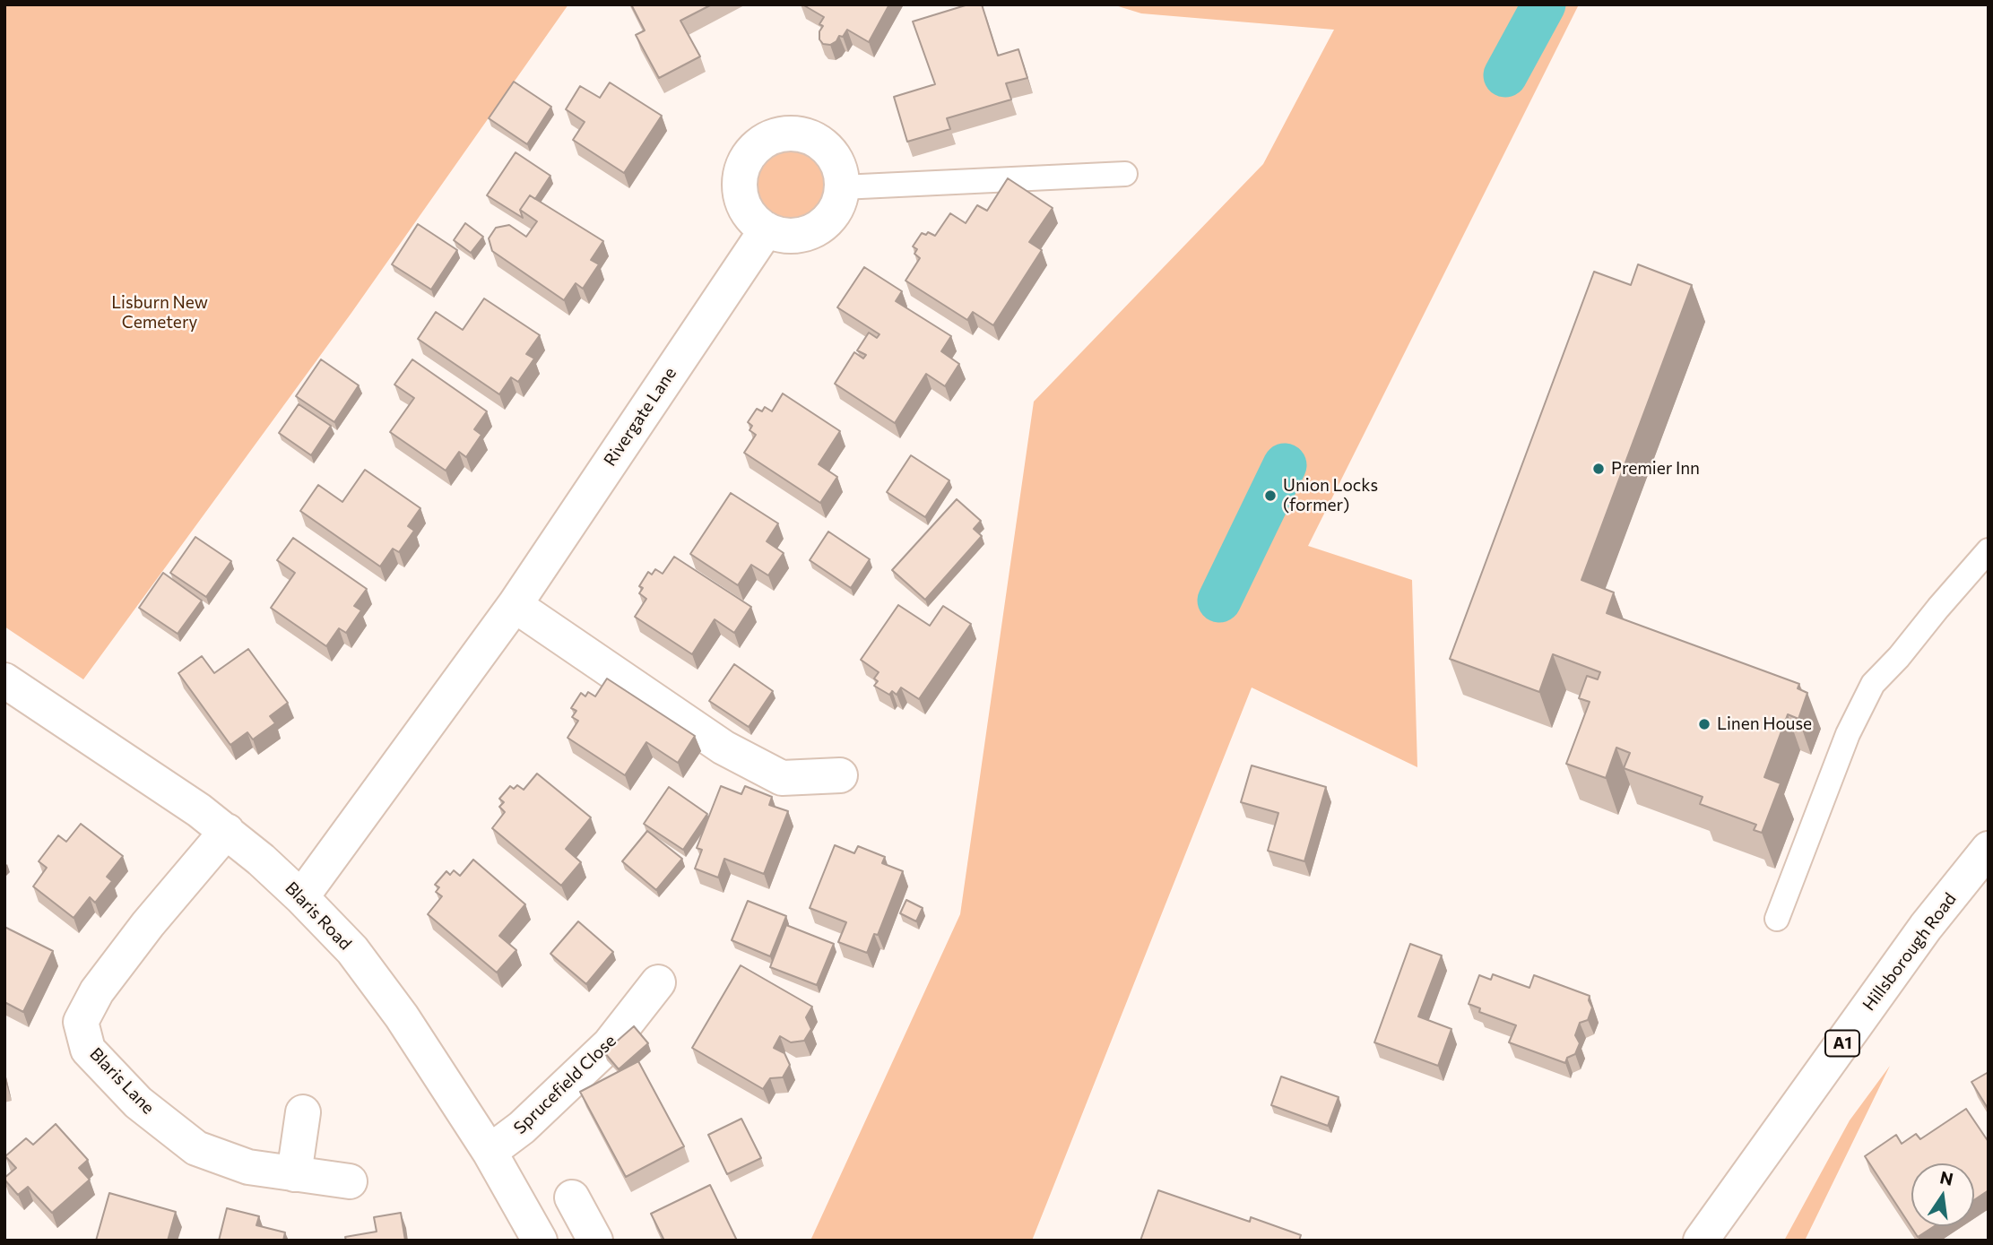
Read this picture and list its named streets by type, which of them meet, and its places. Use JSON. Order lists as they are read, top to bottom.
{
  "streets": {
    "main road": [
      "Rivergate Lane",
      "Blaris Road",
      "Hillsborough Road",
      "A1",
      "Blaris Lane",
      "Sprucefield Close"
    ]
  },
  "crossings": [
    ["Rivergate Lane", "Blaris Road"],
    ["Blaris Road", "Blaris Lane"],
    ["Blaris Road", "Sprucefield Close"]
  ],
  "parks": ["Lisburn New Cemetery"],
  "places": ["Premier Inn", "Union Locks (former)", "Linen House"],
  "north": "top"
}
